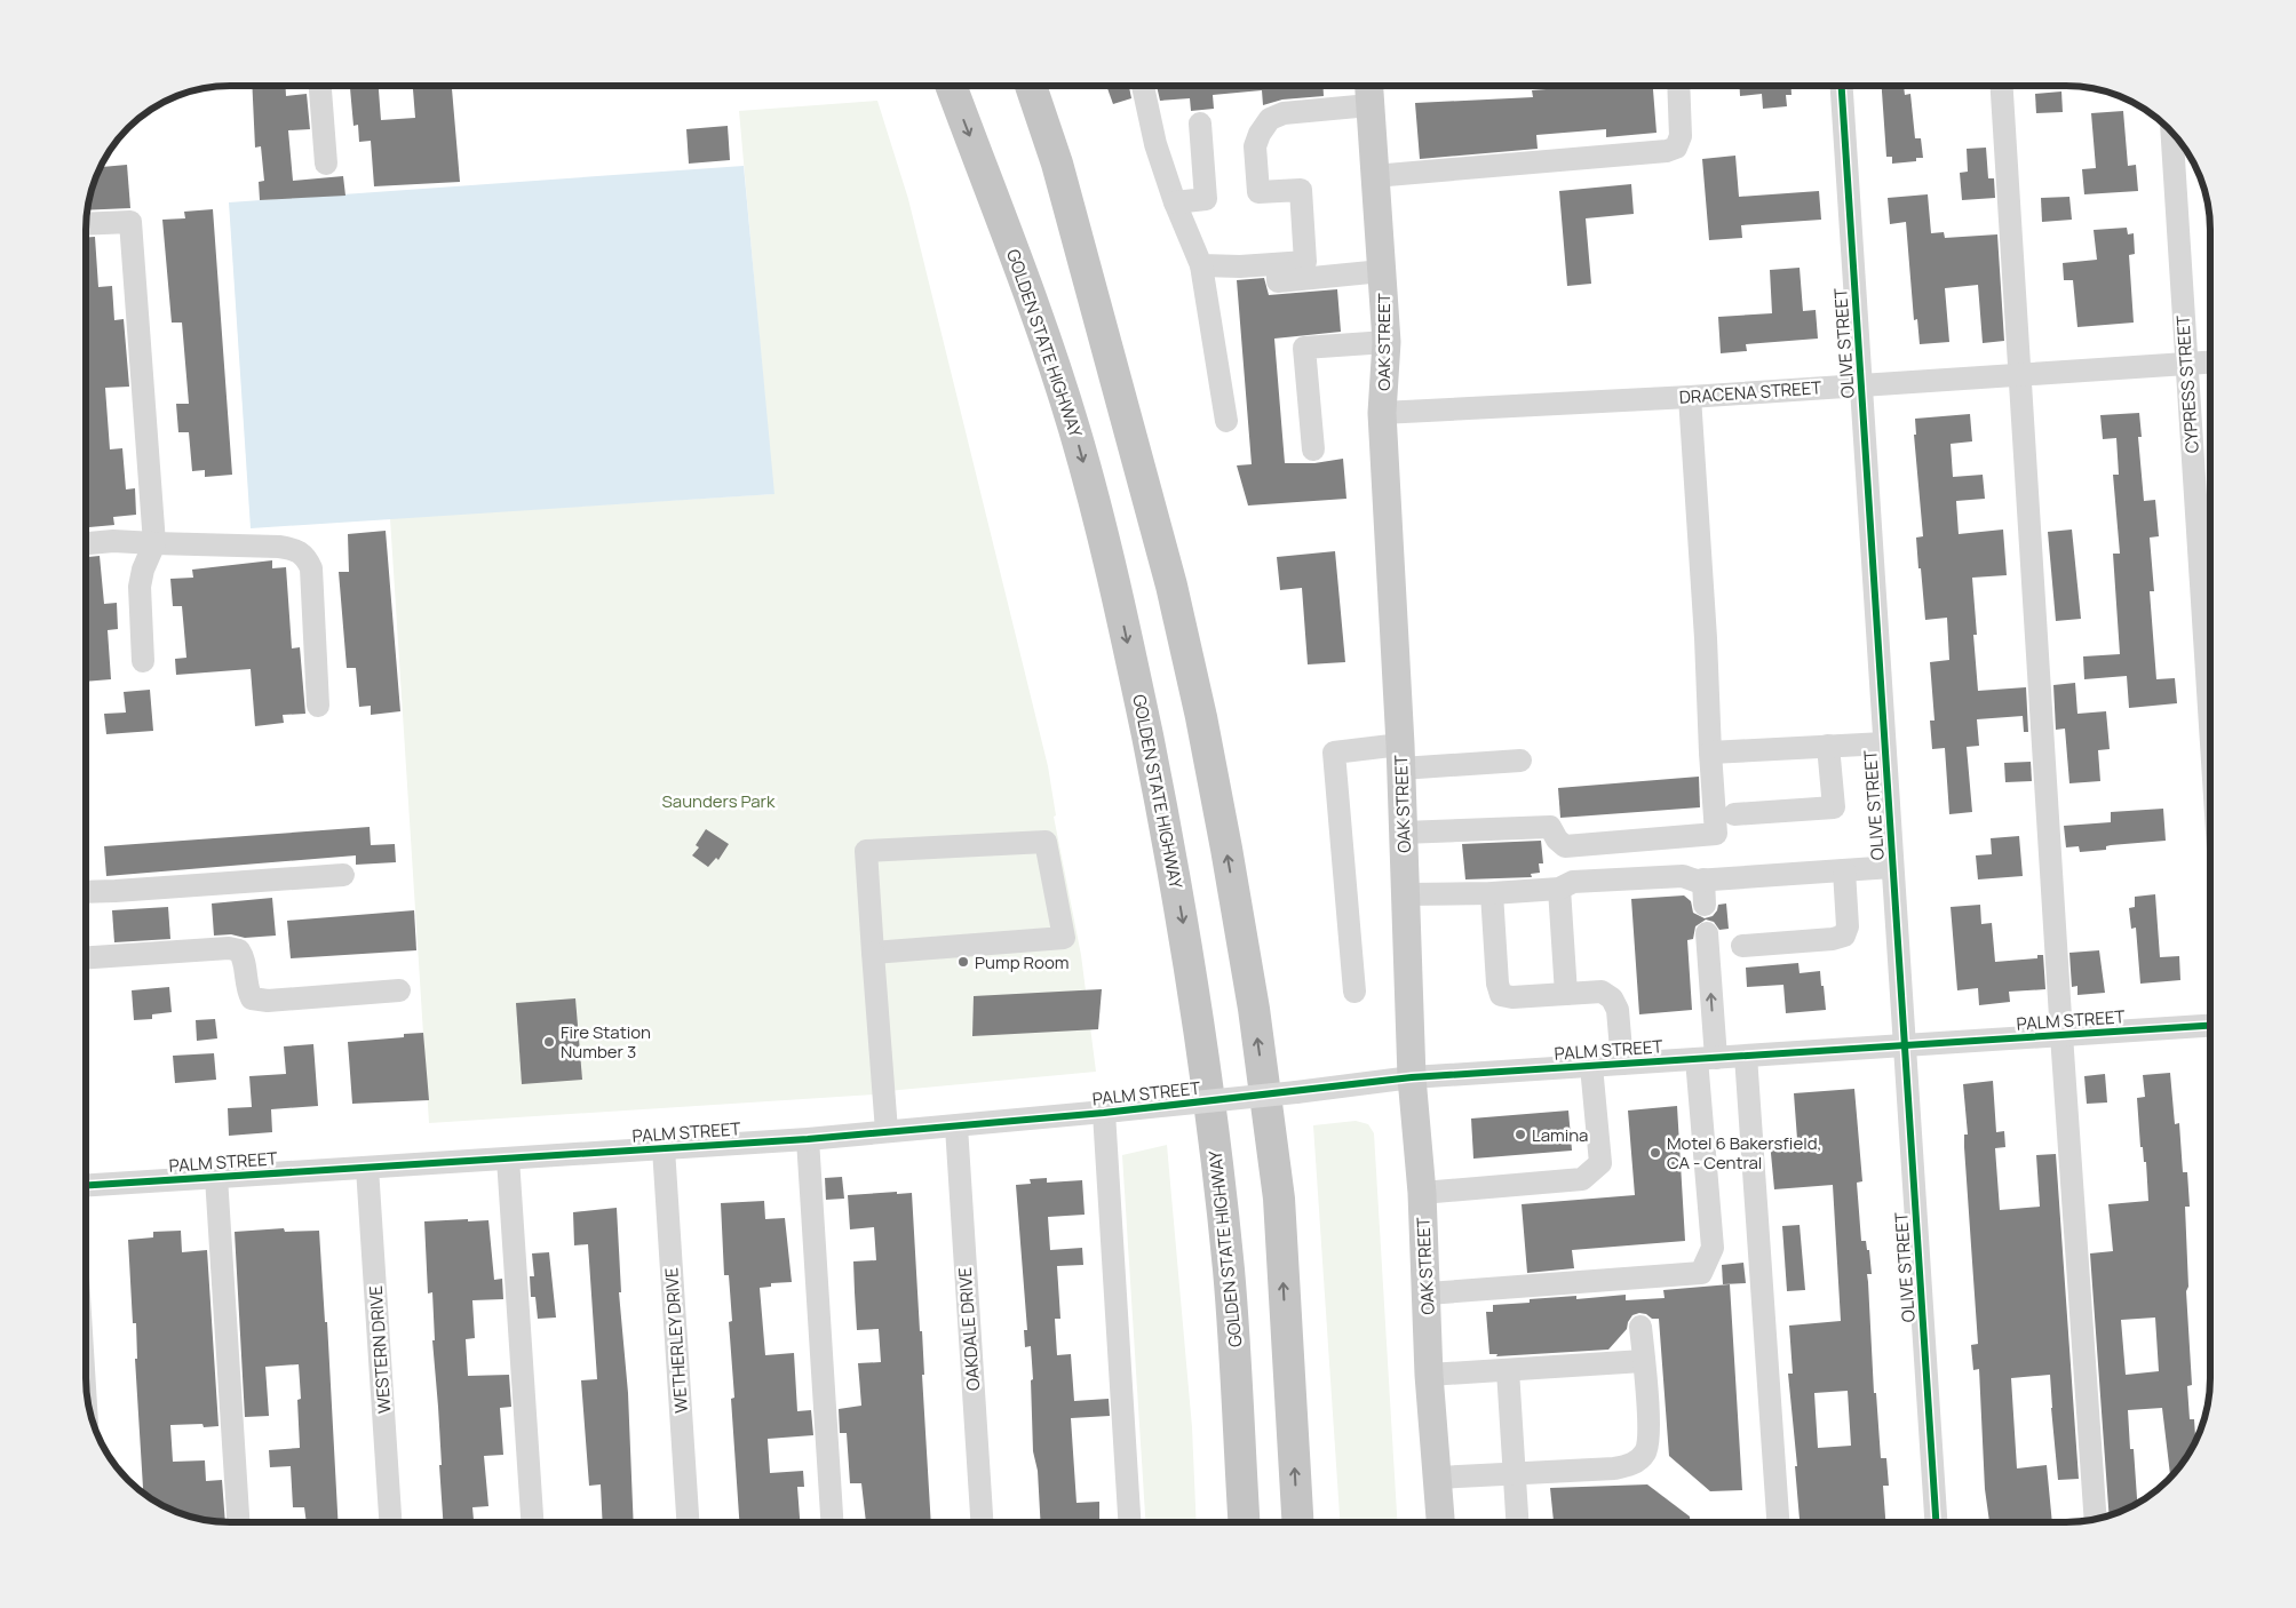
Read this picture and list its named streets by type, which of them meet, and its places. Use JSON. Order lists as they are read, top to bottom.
{
  "streets": {
    "highway": ["GOLDEN STATE HIGHWAY"],
    "main road": ["OAK STREET"],
    "street": [
      "OLIVE STREET",
      "CYPRESS STREET",
      "DRACENA STREET",
      "PALM STREET",
      "OAKDALE DRIVE",
      "WETHERLEY DRIVE",
      "WESTERN DRIVE"
    ]
  },
  "crossings": [
    ["OAK STREET", "DRACENA STREET"],
    ["OAK STREET", "PALM STREET"],
    ["OLIVE STREET", "DRACENA STREET"],
    ["OLIVE STREET", "PALM STREET"],
    ["CYPRESS STREET", "DRACENA STREET"],
    ["PALM STREET", "OAKDALE DRIVE"],
    ["PALM STREET", "WETHERLEY DRIVE"],
    ["PALM STREET", "WESTERN DRIVE"]
  ],
  "parks": ["Saunders Park"],
  "places": [
    "Pump Room",
    "Fire Station Number 3",
    "Lamina",
    "Motel 6 Bakersfield, CA - Central"
  ]
}
